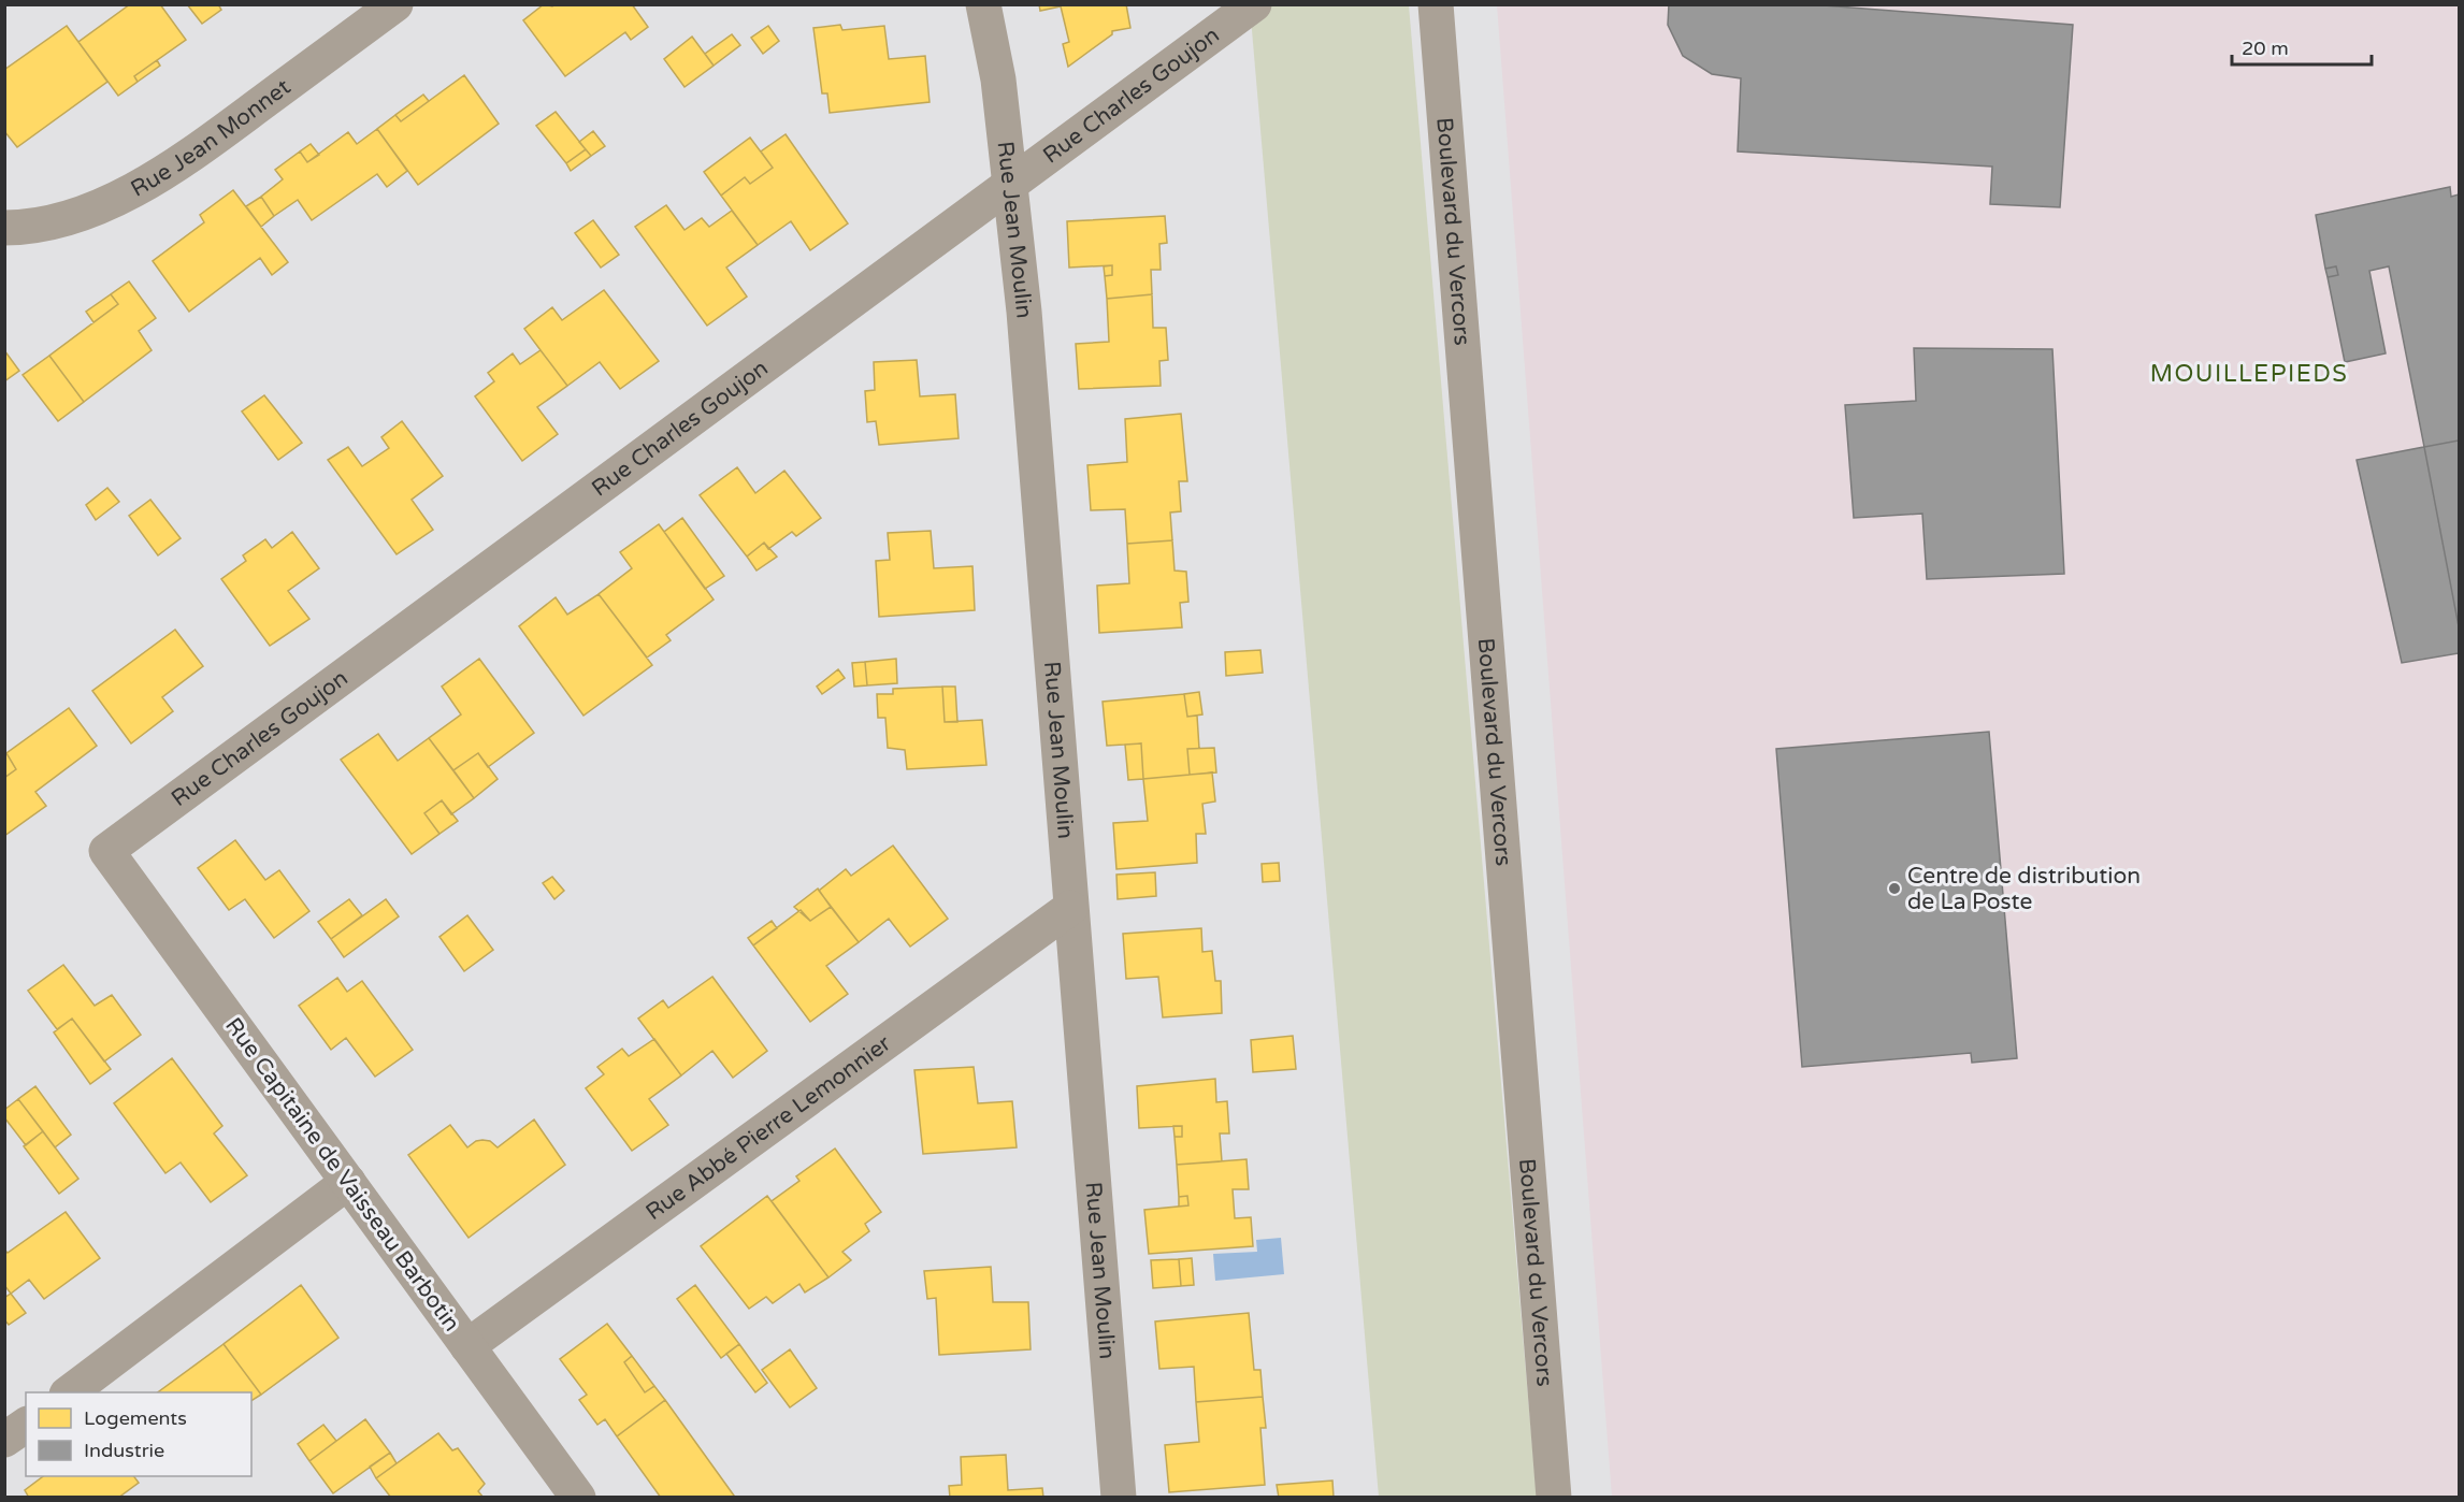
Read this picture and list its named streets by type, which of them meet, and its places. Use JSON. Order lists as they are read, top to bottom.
{
  "streets": {
    "street": [
      "Rue Charles Goujon",
      "Rue Jean Monnet",
      "Rue Jean Moulin",
      "Boulevard du Vercors",
      "Rue Abbé Pierre Lemonnier",
      "Rue Capitaine de Vaisseau Barbotin"
    ]
  },
  "crossings": [
    ["Rue Charles Goujon", "Rue Jean Moulin"],
    ["Rue Charles Goujon", "Rue Capitaine de Vaisseau Barbotin"],
    ["Rue Jean Moulin", "Rue Abbé Pierre Lemonnier"],
    ["Rue Abbé Pierre Lemonnier", "Rue Capitaine de Vaisseau Barbotin"]
  ],
  "districts": ["MOUILLEPIEDS"],
  "places": ["Centre de distribution de La Poste"],
  "legend": ["Logements", "Industrie"],
  "scale_bar": "20 m"
}
